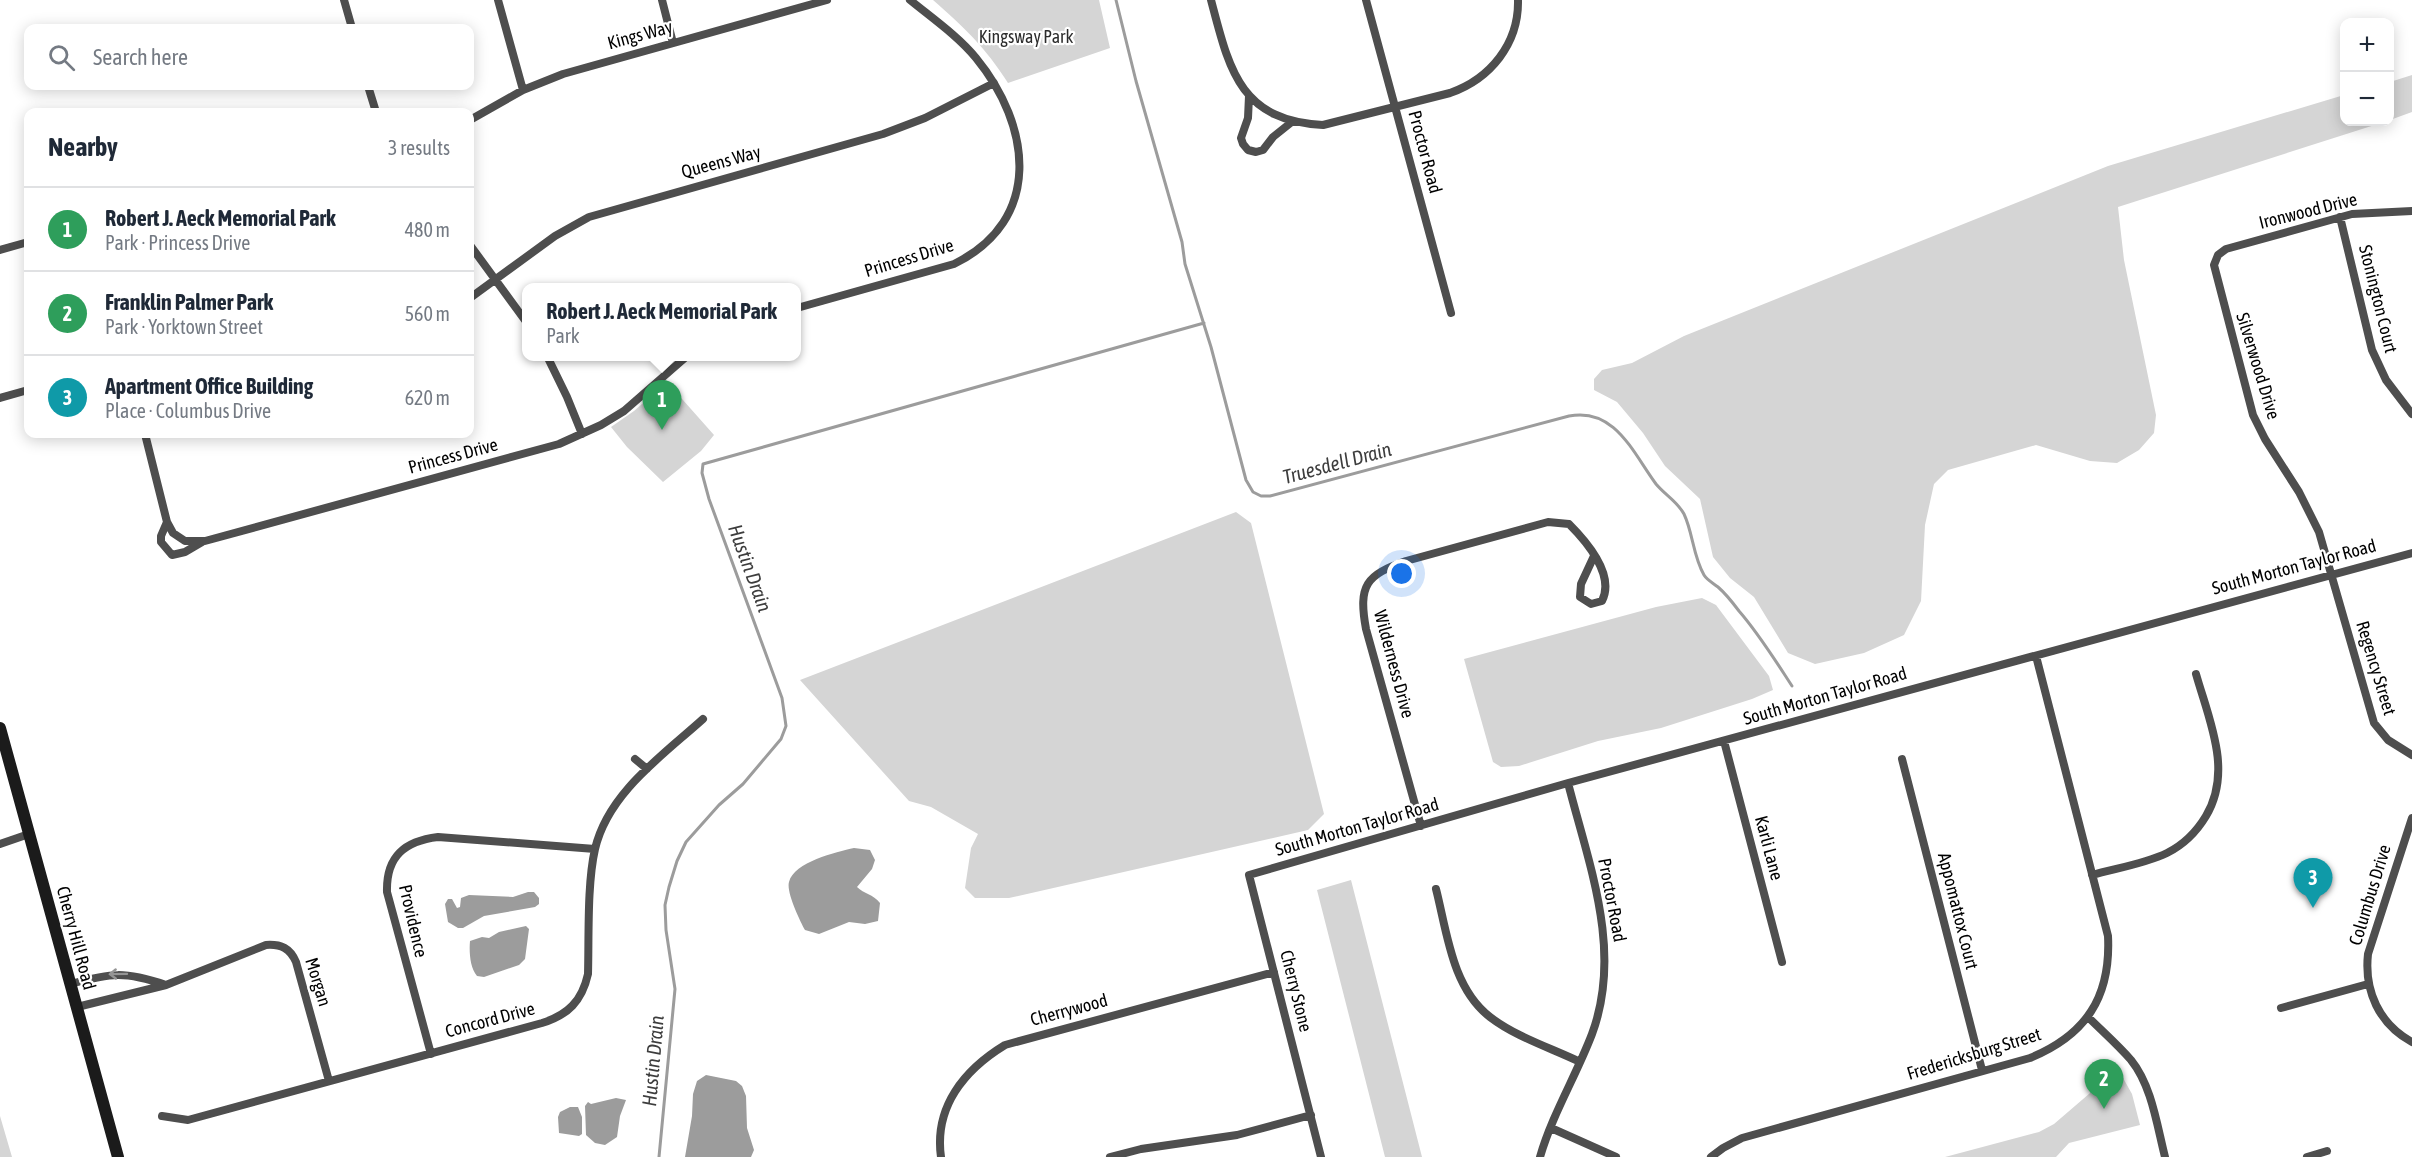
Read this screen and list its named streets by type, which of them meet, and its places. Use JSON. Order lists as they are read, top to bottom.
{
  "streets": {
    "main road": ["Cherry Hill Road"],
    "street": [
      "Kings Way",
      "Proctor Road",
      "Queens Way",
      "Ironwood Drive",
      "Princess Drive",
      "Stonington Court",
      "Silverwood Drive",
      "South Morton Taylor Road",
      "Wilderness Drive",
      "Regency Street",
      "Karli Lane",
      "Columbus Drive",
      "Appomattox Court",
      "Providence",
      "Morgan",
      "Cherry Stone",
      "Cherrywood",
      "Concord Drive",
      "Fredericksburg Street"
    ]
  },
  "crossings": [
    ["Proctor Road", "South Morton Taylor Road"],
    ["Queens Way", "Princess Drive"],
    ["Ironwood Drive", "Stonington Court"],
    ["Ironwood Drive", "Silverwood Drive"],
    ["Silverwood Drive", "South Morton Taylor Road"],
    ["Silverwood Drive", "Regency Street"],
    ["South Morton Taylor Road", "Wilderness Drive"],
    ["South Morton Taylor Road", "Regency Street"],
    ["South Morton Taylor Road", "Karli Lane"],
    ["South Morton Taylor Road", "Cherry Stone"],
    ["South Morton Taylor Road", "Fredericksburg Street"],
    ["Appomattox Court", "Fredericksburg Street"],
    ["Providence", "Concord Drive"],
    ["Cherry Hill Road", "Morgan"],
    ["Morgan", "Concord Drive"],
    ["Cherry Stone", "Cherrywood"]
  ],
  "water": ["Truesdell Drain", "Hustin Drain"],
  "parks": ["Kingsway Park"],
  "page": {
    "map_buttons": ["+", "−"],
    "search": "Search here",
    "heading": ["Nearby", "3 results"],
    "list": [
      {
        "mark": "1",
        "name": "Robert J. Aeck Memorial Park",
        "note": "Park · Princess Drive",
        "value": "480 m"
      },
      {
        "mark": "2",
        "name": "Franklin Palmer Park",
        "note": "Park · Yorktown Street",
        "value": "560 m"
      },
      {
        "mark": "3",
        "name": "Apartment Office Building",
        "note": "Place · Columbus Drive",
        "value": "620 m"
      }
    ],
    "popup": ["Robert J. Aeck Memorial Park", "Park"],
    "pins": ["1", "3", "2"]
  }
}
